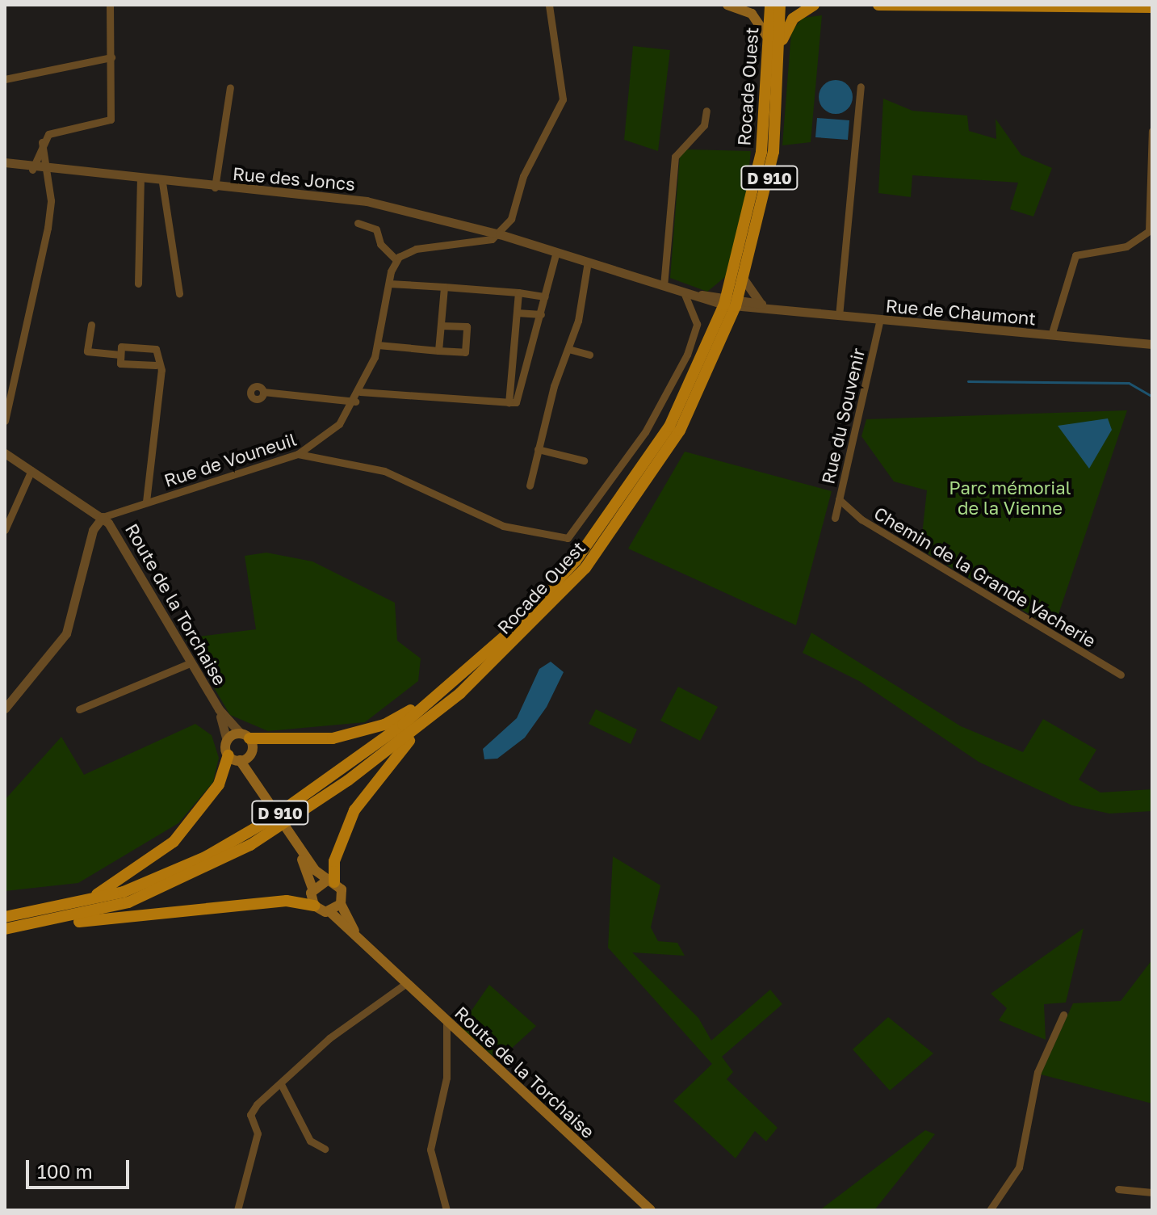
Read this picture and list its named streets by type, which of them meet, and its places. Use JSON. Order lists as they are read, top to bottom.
{
  "streets": {
    "main road": ["Rocade Ouest", "D 910", "Route de la Torchaise"],
    "street": [
      "Rue des Joncs",
      "Rue de Chaumont",
      "Rue du Souvenir",
      "Rue de Vouneuil",
      "Chemin de la Grande Vacherie"
    ]
  },
  "crossings": [
    ["Rocade Ouest", "D 910"],
    ["Rocade Ouest", "Rue de Chaumont"],
    ["Rue des Joncs", "Rue de Chaumont"],
    ["Rue de Chaumont", "Rue du Souvenir"],
    ["Rue du Souvenir", "Chemin de la Grande Vacherie"],
    ["Rue de Vouneuil", "Route de la Torchaise"]
  ],
  "parks": ["Parc mémorial de la Vienne"],
  "scale_bar": "100 m"
}
